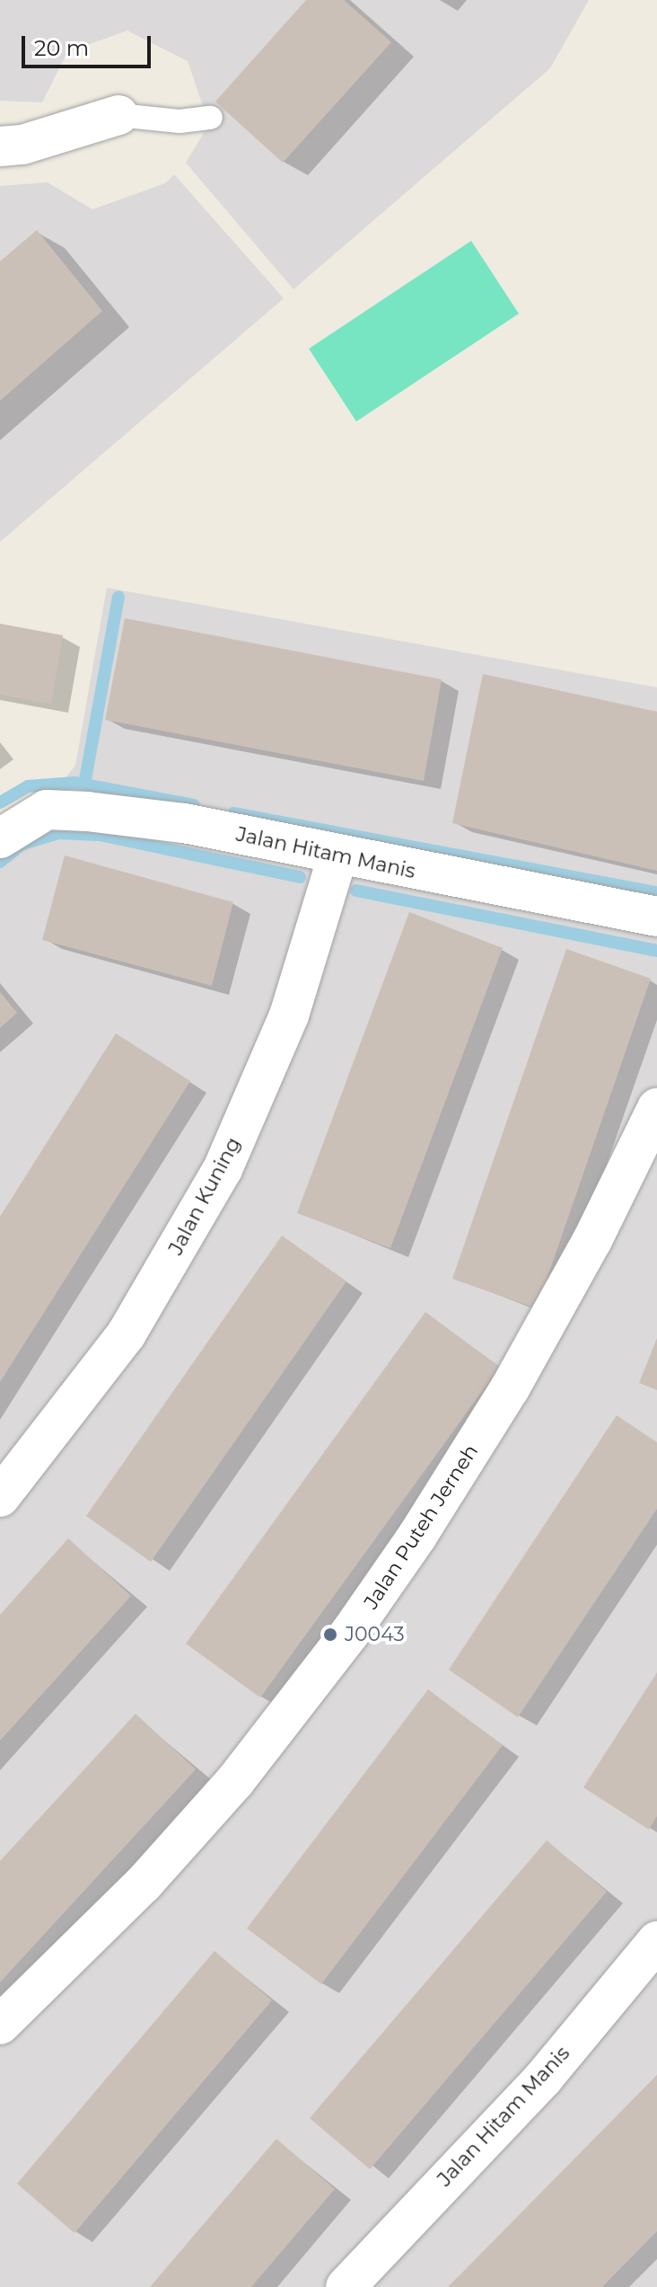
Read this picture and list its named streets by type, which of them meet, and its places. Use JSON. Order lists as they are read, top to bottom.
{
  "streets": {
    "street": ["Jalan Hitam Manis", "Jalan Kuning", "Jalan Puteh Jerneh"]
  },
  "crossings": [
    ["Jalan Hitam Manis", "Jalan Kuning"]
  ],
  "places": ["J0043"],
  "scale_bar": "20 m"
}
